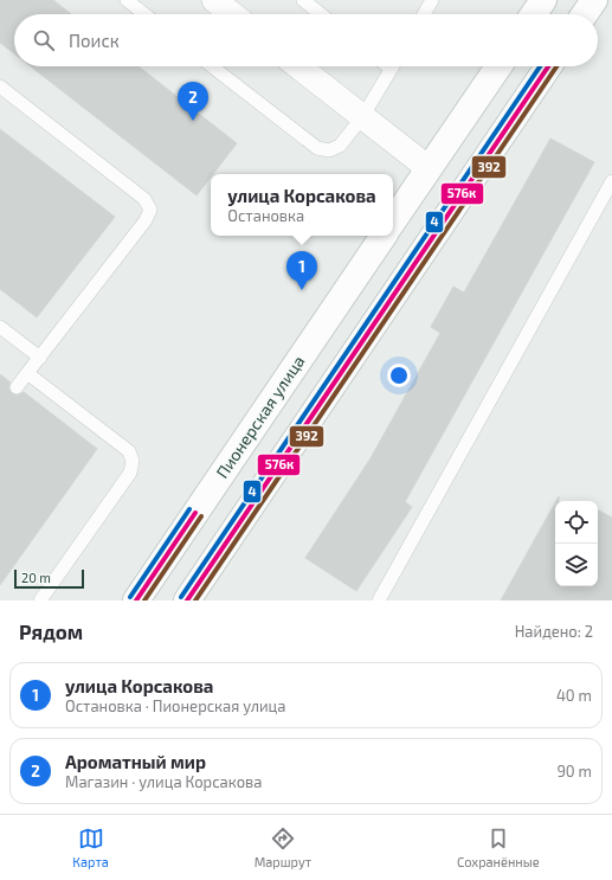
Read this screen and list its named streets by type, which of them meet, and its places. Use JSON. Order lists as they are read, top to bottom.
{
  "streets": {
    "main road": ["Пионерская улица"]
  },
  "lines": ["transit line 576к", "transit line 392", "transit line 4"],
  "scale_bar": "20 m",
  "page": {
    "search": "Поиск",
    "pins": ["2", "1"],
    "popup": ["улица Корсакова", "Остановка"],
    "scale": "20 m",
    "heading": ["Рядом", "Найдено: 2"],
    "list": [
      {
        "mark": "1",
        "name": "улица Корсакова",
        "note": "Остановка · Пионерская улица",
        "value": "40 m"
      },
      {
        "mark": "2",
        "name": "Ароматный мир",
        "note": "Магазин · улица Корсакова",
        "value": "90 m"
      }
    ],
    "nav": ["Карта", "Маршрут", "Сохранённые"]
  }
}
